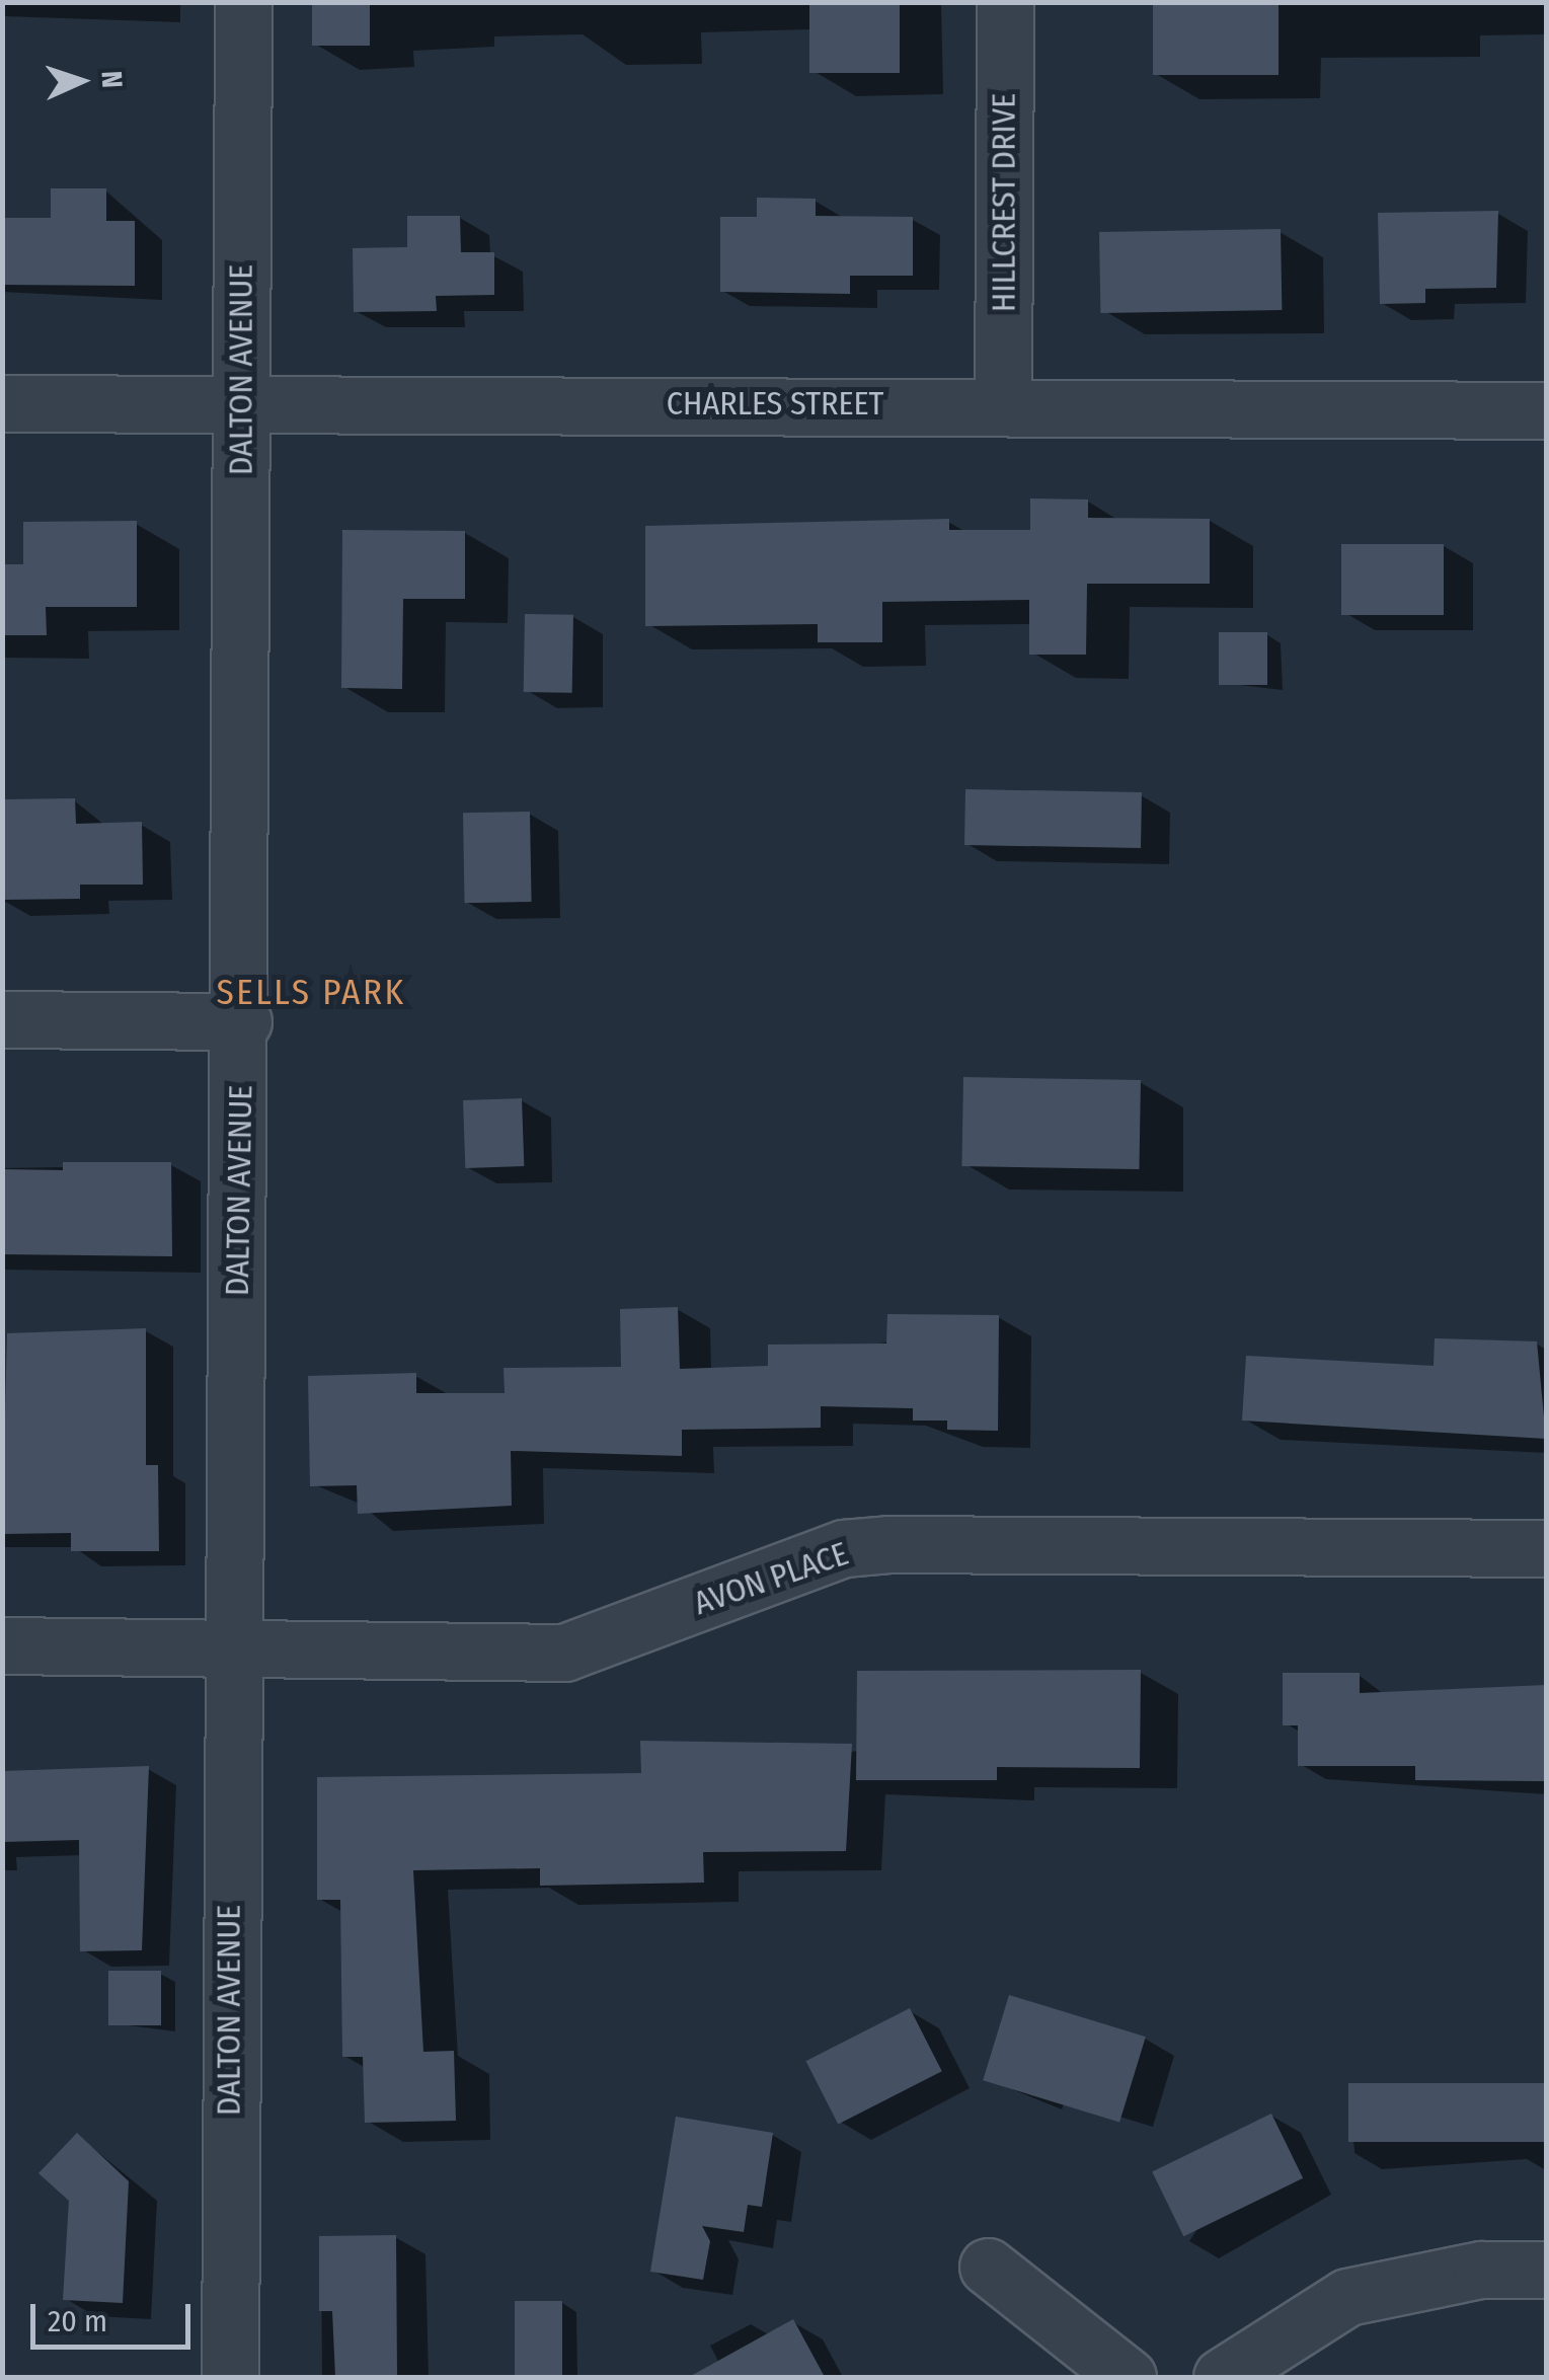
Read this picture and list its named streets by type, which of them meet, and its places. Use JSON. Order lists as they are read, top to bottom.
{
  "streets": {
    "street": [
      "HILLCREST DRIVE",
      "DALTON AVENUE",
      "CHARLES STREET",
      "AVON PLACE"
    ]
  },
  "crossings": [
    ["HILLCREST DRIVE", "CHARLES STREET"],
    ["DALTON AVENUE", "CHARLES STREET"],
    ["DALTON AVENUE", "AVON PLACE"]
  ],
  "districts": ["SELLS PARK"],
  "scale_bar": "20 m",
  "north": "right"
}
